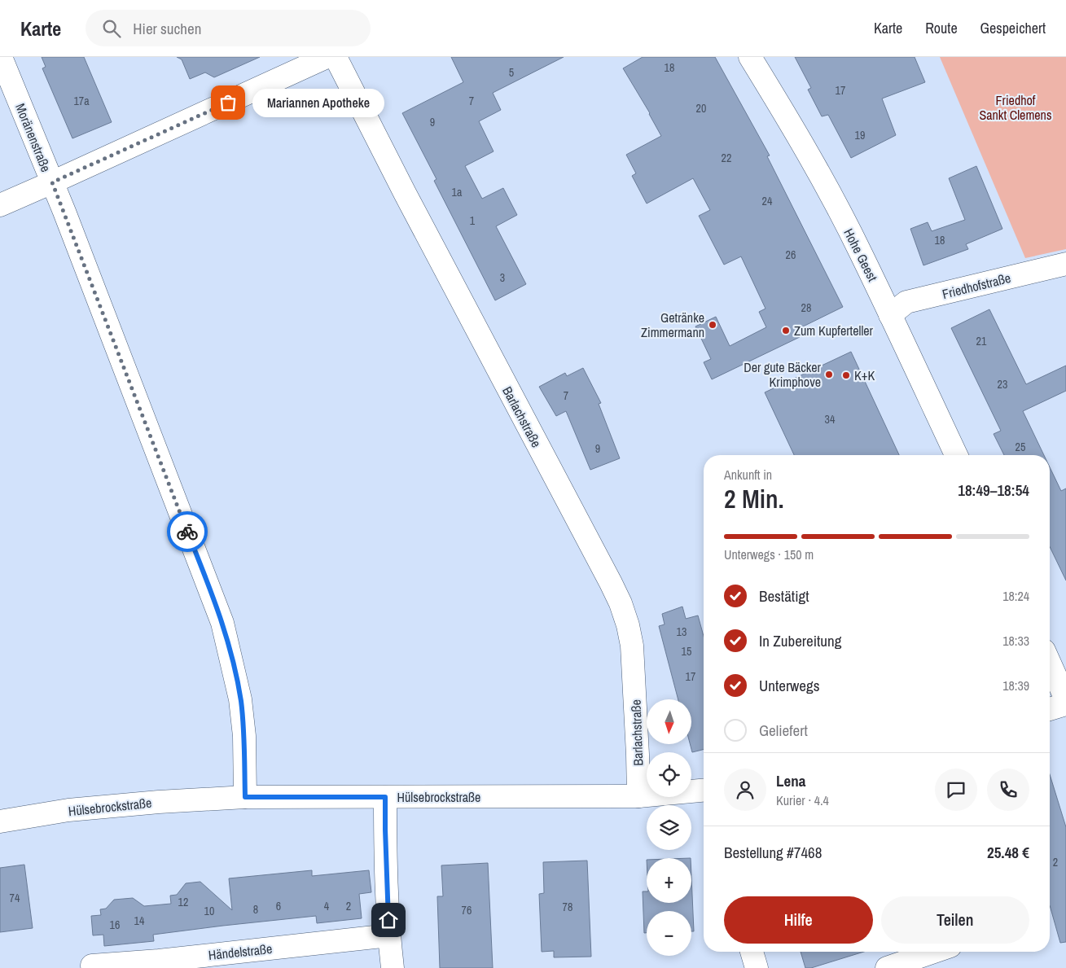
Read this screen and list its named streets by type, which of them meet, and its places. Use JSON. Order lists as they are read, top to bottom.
{
  "streets": {
    "street": [
      "Moränenstraße",
      "Hohe Geest",
      "Friedhofstraße",
      "Barlachstraße",
      "Hülsebrockstraße",
      "Händelstraße"
    ]
  },
  "crossings": [
    ["Moränenstraße", "Hülsebrockstraße"],
    ["Hohe Geest", "Friedhofstraße"],
    ["Barlachstraße", "Hülsebrockstraße"]
  ],
  "parks": ["Friedhof Sankt Clemens"],
  "places": [
    "Mariannen Apotheke",
    "Getränke Zimmermann",
    "Zum Kupferteller",
    "Der gute Bäcker Krimphove",
    "K+K"
  ],
  "house_numbers": [
    "18",
    "5",
    "17",
    "17a",
    "7",
    "20",
    "9",
    "19",
    "22",
    "1a",
    "24",
    "1",
    "18",
    "26",
    "3",
    "28",
    "21",
    "23",
    "7",
    "34",
    "25",
    "9",
    "13",
    "15",
    "17",
    "2",
    "74",
    "12",
    "6",
    "4",
    "2",
    "78",
    "8",
    "76",
    "10",
    "14",
    "16"
  ],
  "north": "bottom",
  "page": {
    "header": "Karte",
    "search": "Hier suchen",
    "nav": ["Karte", "Route", "Gespeichert"],
    "bubble": "Mariannen Apotheke",
    "heading": ["2 Min.", "Ankunft in", "18:49–18:54"],
    "panel": [
      "Lena",
      "Kurier · 4.4",
      "Bestellung #7468",
      "25.48 €"
    ],
    "bar": "Unterwegs · 150 m",
    "list": [
      ["Bestätigt", "18:24"],
      ["In Zubereitung", "18:33"],
      ["Unterwegs", "18:39"],
      "Geliefert"
    ],
    "map_buttons": ["+", "−"],
    "buttons": ["Hilfe", "Teilen"]
  }
}
